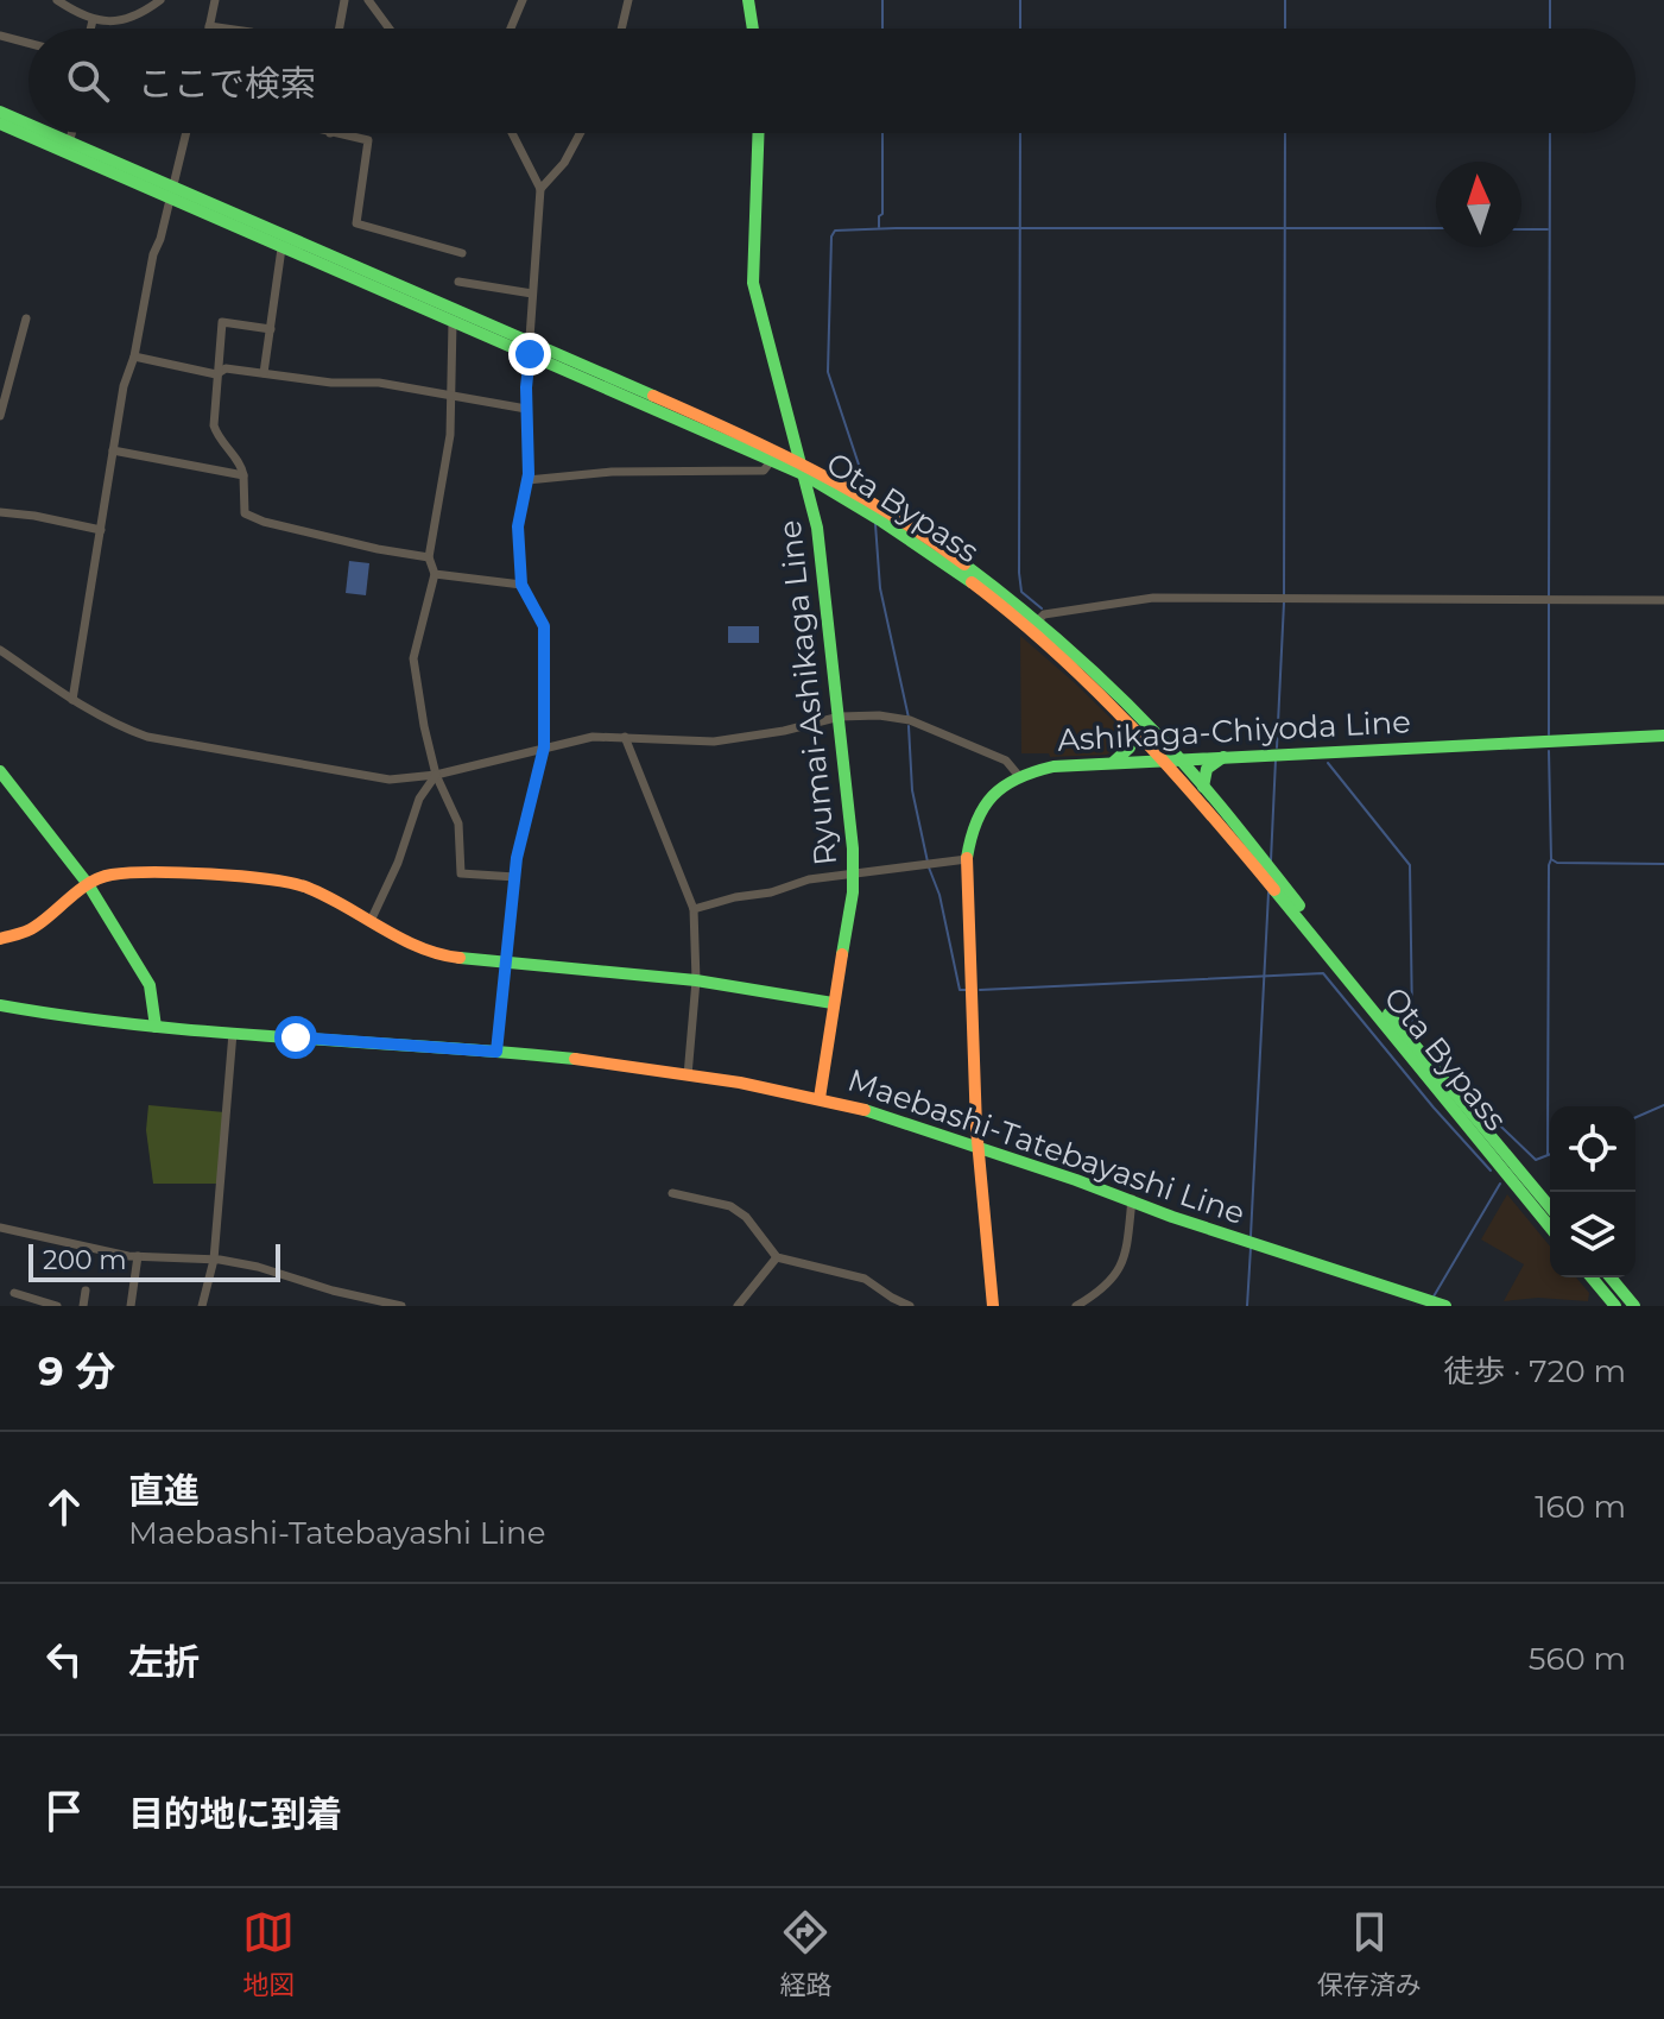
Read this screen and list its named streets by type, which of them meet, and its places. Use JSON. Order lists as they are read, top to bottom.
{
  "streets": {
    "main road": [
      "Ota Bypass",
      "Ryumai-Ashikaga Line",
      "Ashikaga-Chiyoda Line",
      "Maebashi-Tatebayashi Line"
    ]
  },
  "crossings": [
    ["Ota Bypass", "Ryumai-Ashikaga Line"],
    ["Ota Bypass", "Ashikaga-Chiyoda Line"],
    ["Ryumai-Ashikaga Line", "Maebashi-Tatebayashi Line"],
    ["Ashikaga-Chiyoda Line", "Maebashi-Tatebayashi Line"]
  ],
  "scale_bar": "200 m",
  "north": "top",
  "page": {
    "search": "ここで検索",
    "scale": "200 m",
    "heading": ["9 分", "徒歩 · 720 m"],
    "list": [
      ["直進", "Maebashi-Tatebayashi Line", "160 m"],
      ["左折", "560 m"],
      "目的地に到着"
    ],
    "nav": ["地図", "経路", "保存済み"]
  }
}
